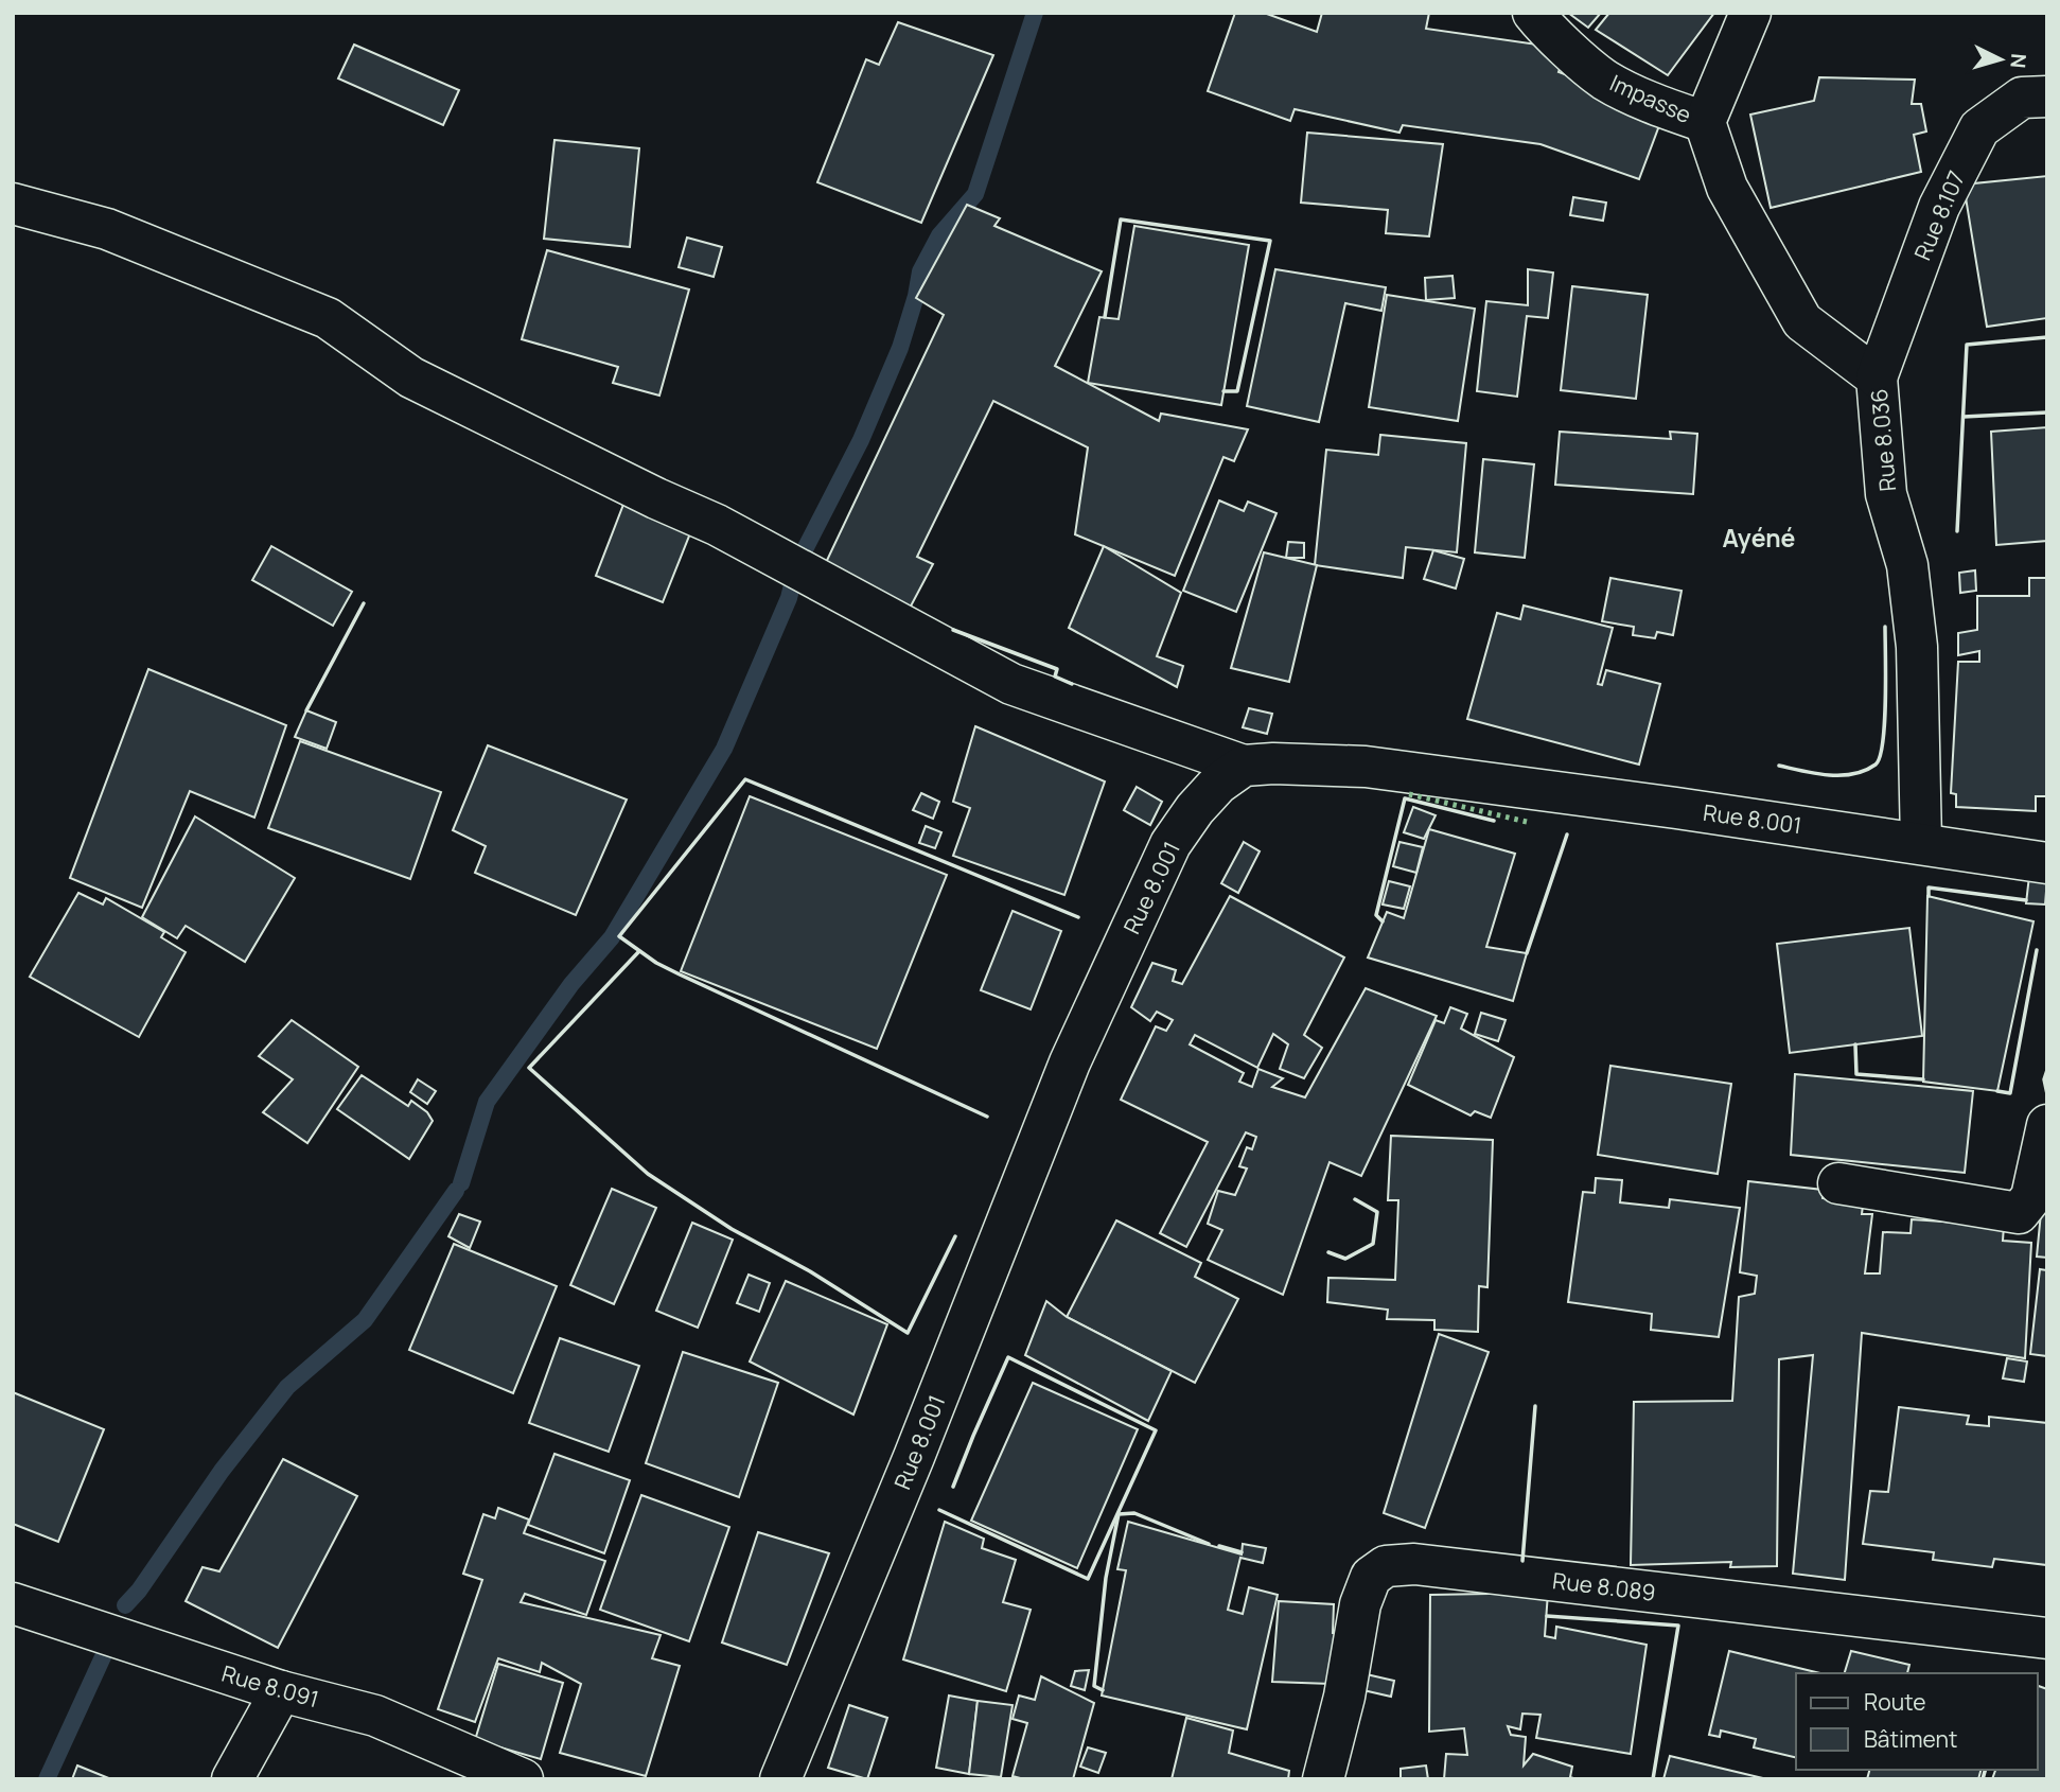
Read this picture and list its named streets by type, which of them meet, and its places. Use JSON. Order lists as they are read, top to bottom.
{
  "streets": {
    "street": [
      "Impasse",
      "Rue 8.107",
      "Rue 8.036",
      "Rue 8.001",
      "Rue 8.089",
      "Rue 8.091"
    ]
  },
  "crossings": [
    ["Impasse", "Rue 8.036"],
    ["Rue 8.107", "Rue 8.036"],
    ["Rue 8.036", "Rue 8.001"]
  ],
  "districts": ["Ayéné"],
  "legend": ["Route", "Bâtiment"],
  "north": "right"
}
